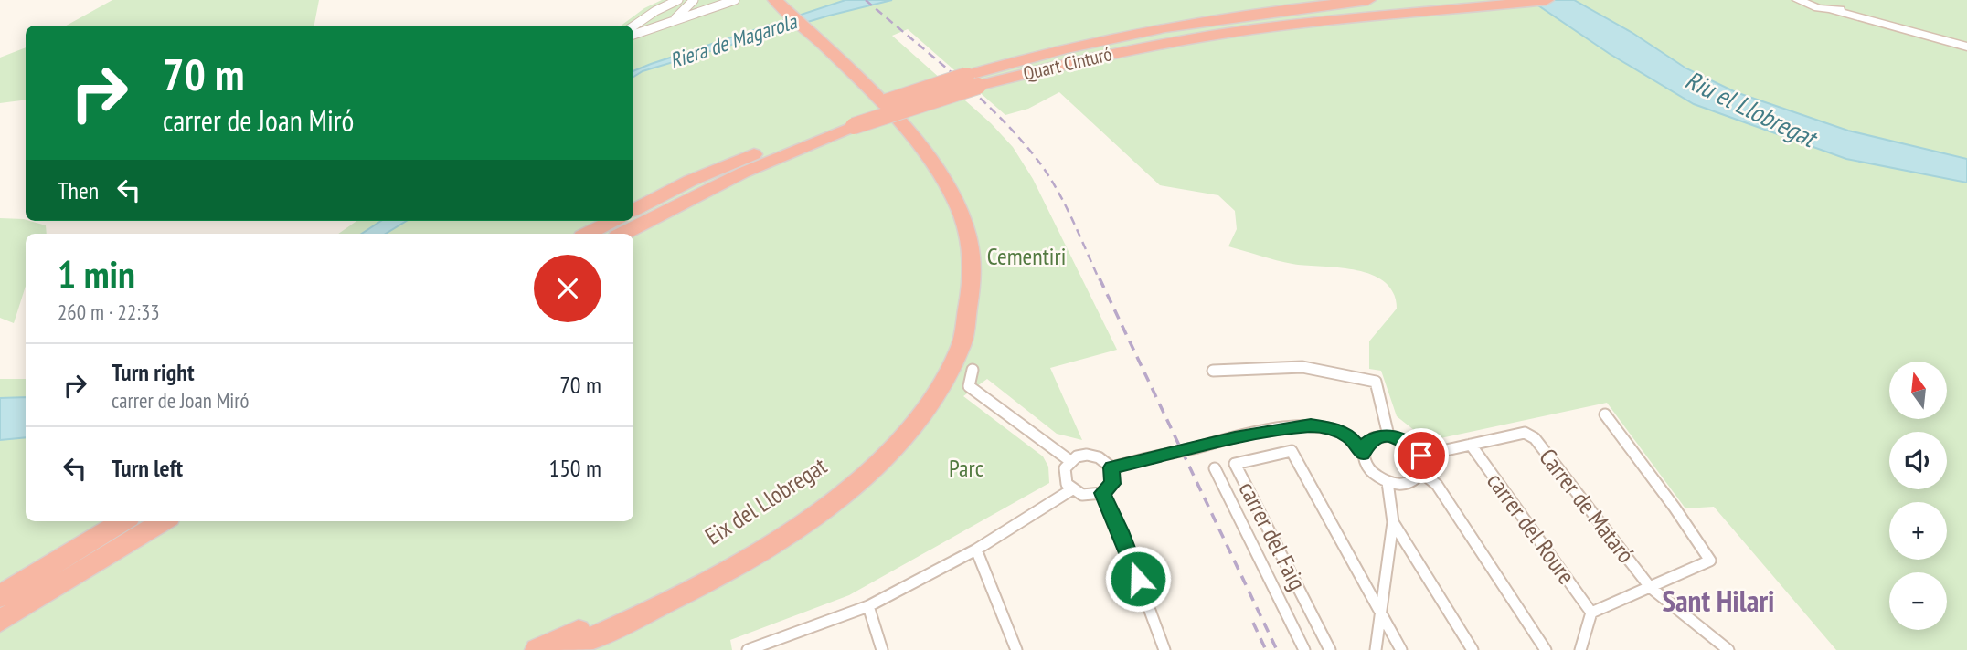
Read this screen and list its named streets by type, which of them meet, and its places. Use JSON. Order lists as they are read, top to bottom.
{
  "streets": {
    "highway": ["Quart Cinturó", "Eix del Llobregat"],
    "street": ["Carrer de Mataró", "carrer del Roure", "carrer del Faig"]
  },
  "crossings": [
    ["Carrer de Mataró", "carrer del Roure"]
  ],
  "districts": ["Sant Hilari"],
  "water": ["Riera de Magarola", "Riu el Llobregat"],
  "parks": ["Cementiri", "Parc"],
  "north": "top",
  "page": {
    "turn": ["70 m", "carrer de Joan Miró"],
    "then": "Then",
    "heading": ["1 min", "260 m · 22:33"],
    "list": [
      {
        "name": "Turn right",
        "note": "carrer de Joan Miró",
        "value": "70 m"
      },
      {
        "name": "Turn left",
        "value": "150 m"
      }
    ],
    "map_buttons": ["+", "−"]
  }
}
